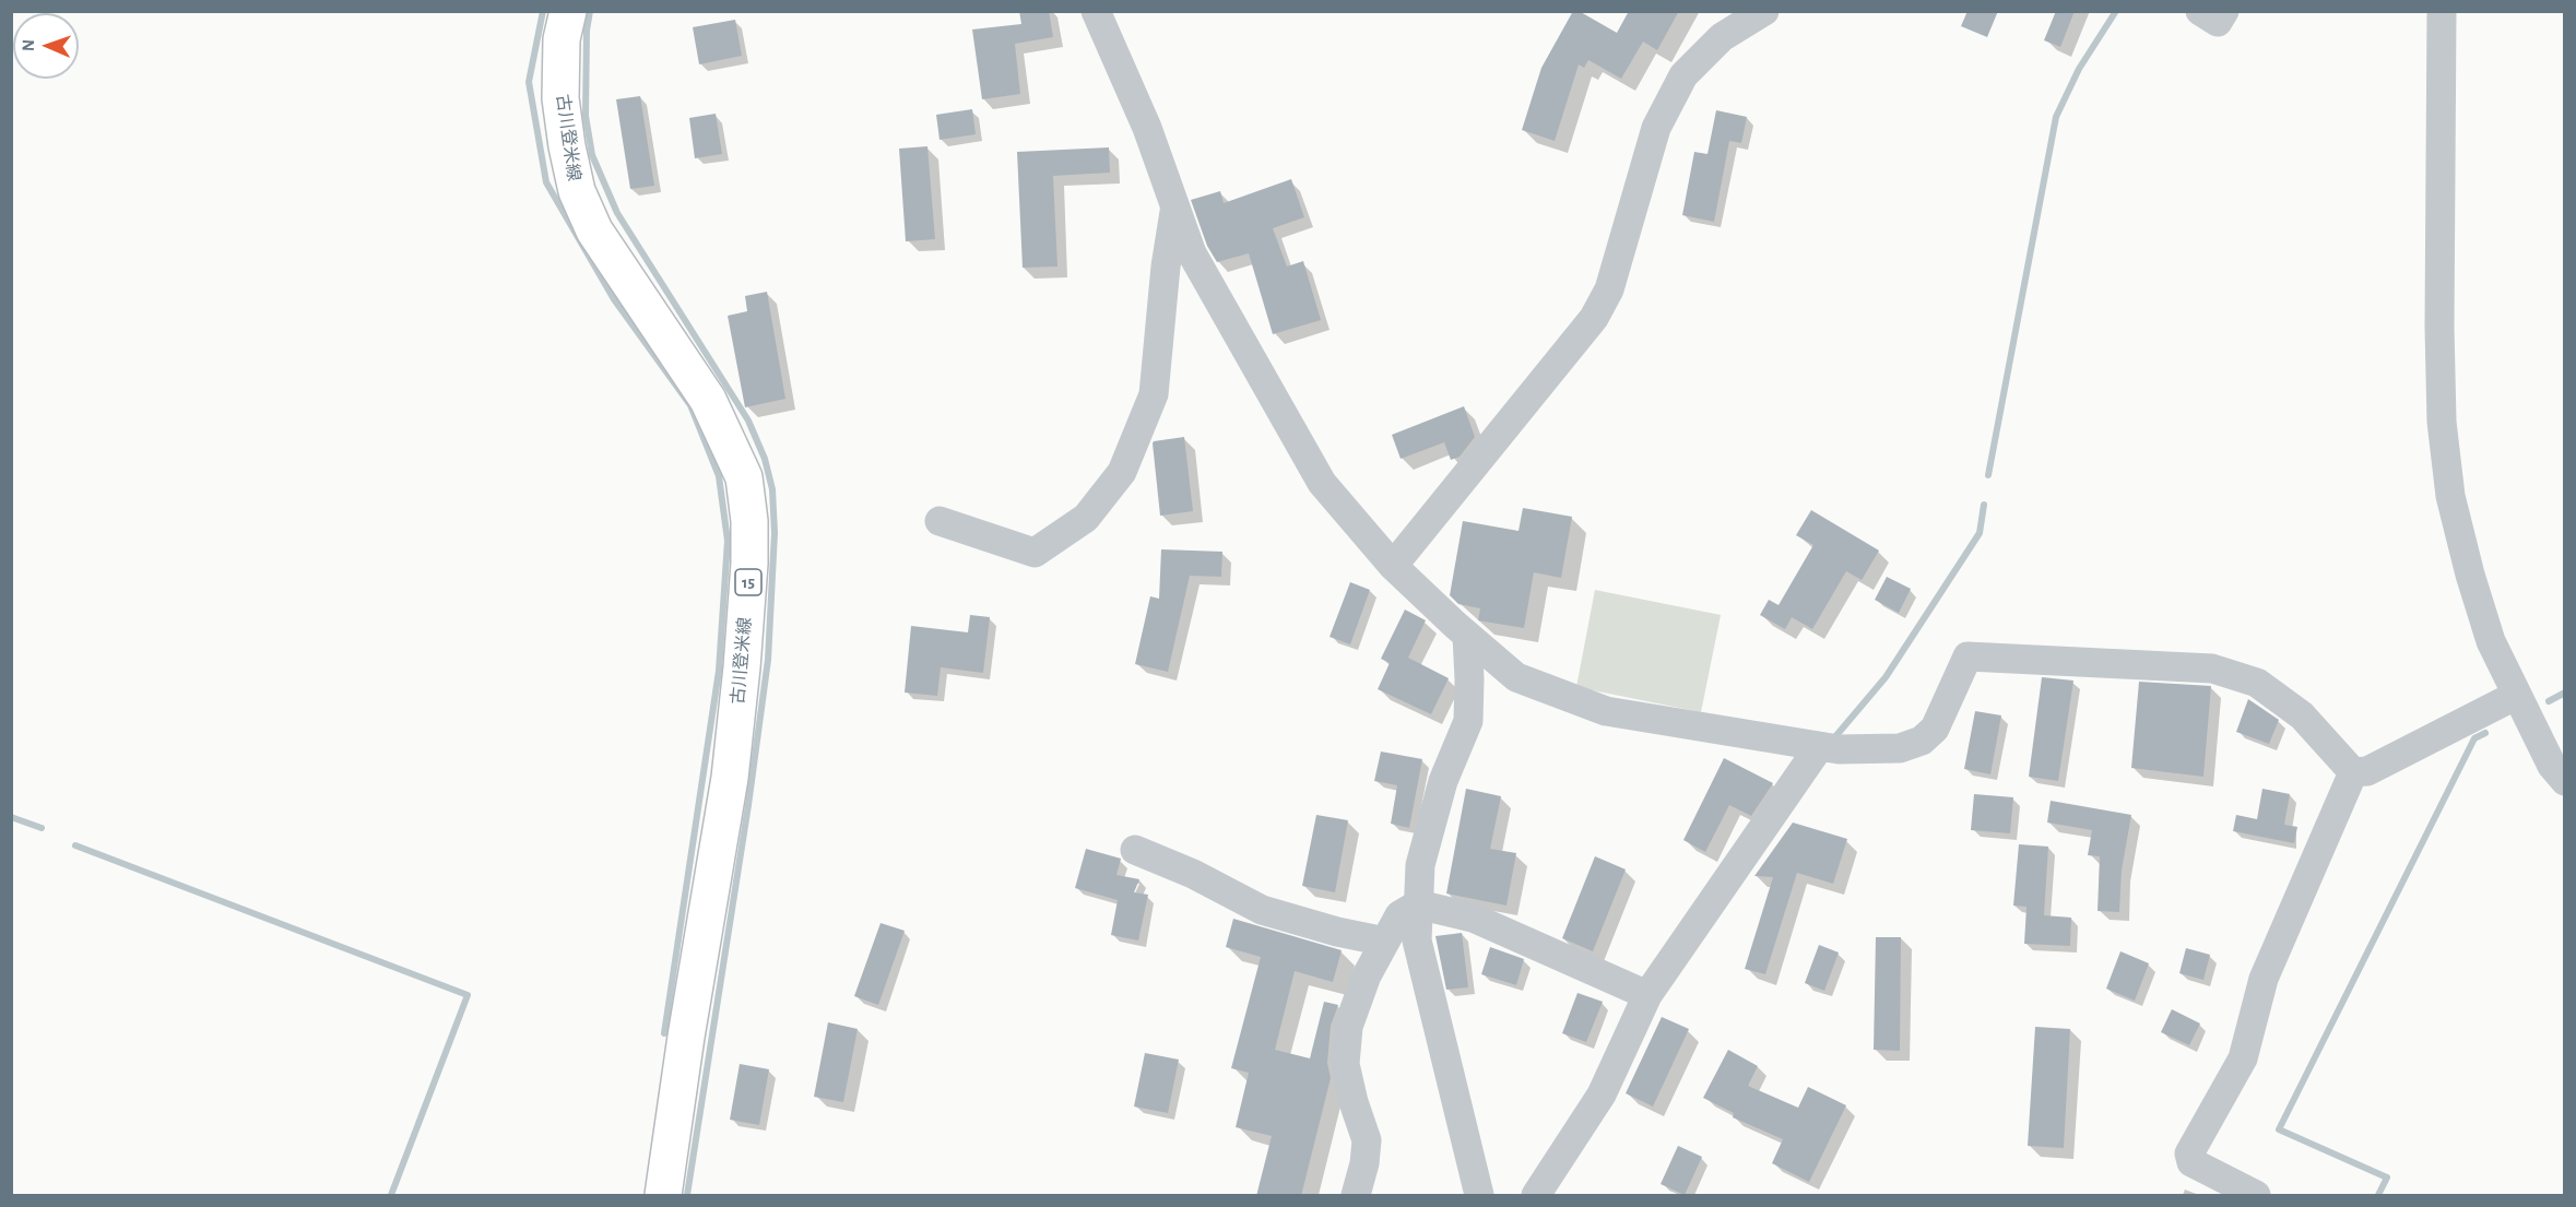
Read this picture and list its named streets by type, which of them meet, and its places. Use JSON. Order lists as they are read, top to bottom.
{
  "streets": {
    "main road": ["古川登米線", "15"]
  },
  "north": "left"
}
